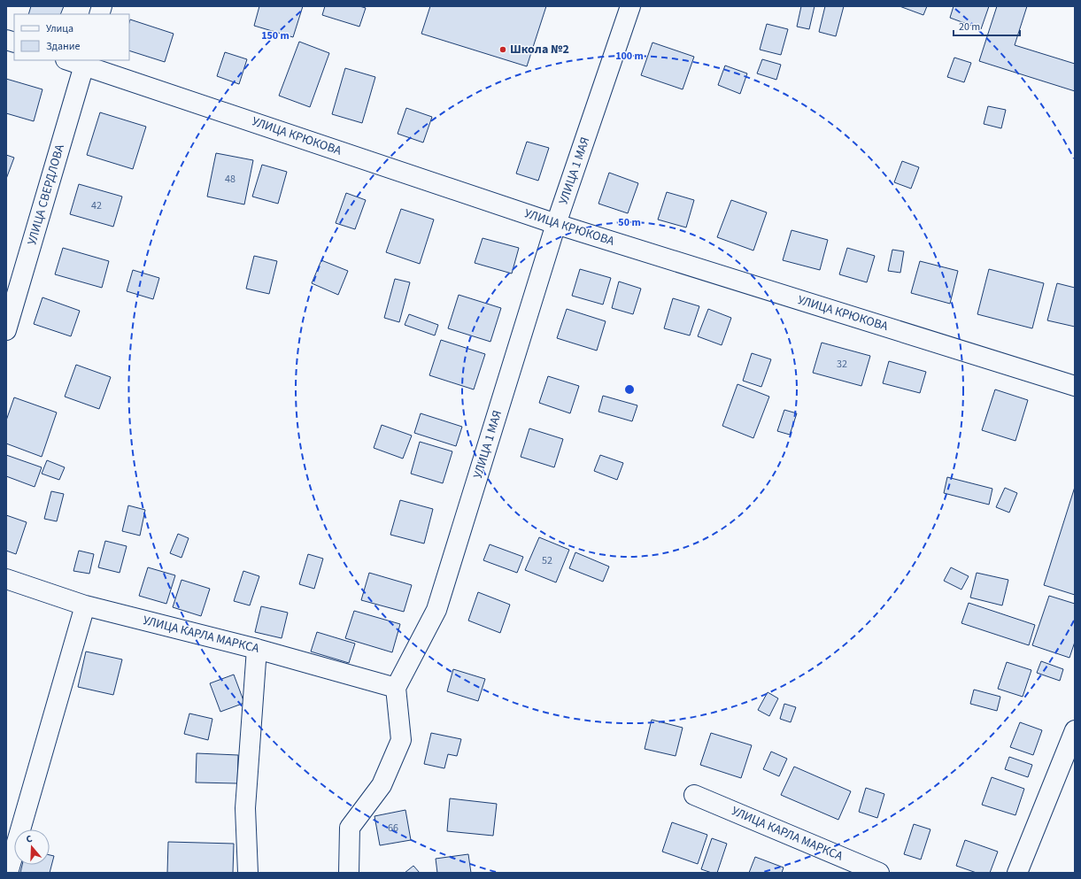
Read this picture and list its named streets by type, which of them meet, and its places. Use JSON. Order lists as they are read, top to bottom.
{
  "streets": {
    "street": [
      "УЛИЦА КРЮКОВА",
      "УЛИЦА 1 МАЯ",
      "УЛИЦА СВЕРДЛОВА",
      "УЛИЦА КАРЛА МАРКСА"
    ]
  },
  "crossings": [
    ["УЛИЦА КРЮКОВА", "УЛИЦА 1 МАЯ"],
    ["УЛИЦА КРЮКОВА", "УЛИЦА СВЕРДЛОВА"],
    ["УЛИЦА 1 МАЯ", "УЛИЦА КАРЛА МАРКСА"]
  ],
  "places": ["Школа №2"],
  "house_numbers": [
    "48",
    "42",
    "32",
    "52",
    "66"
  ],
  "legend": ["Улица", "Здание"],
  "scale_bar": "20 m",
  "north": "top",
  "rings": ["150 m", "100 m", "50 m"]
}
